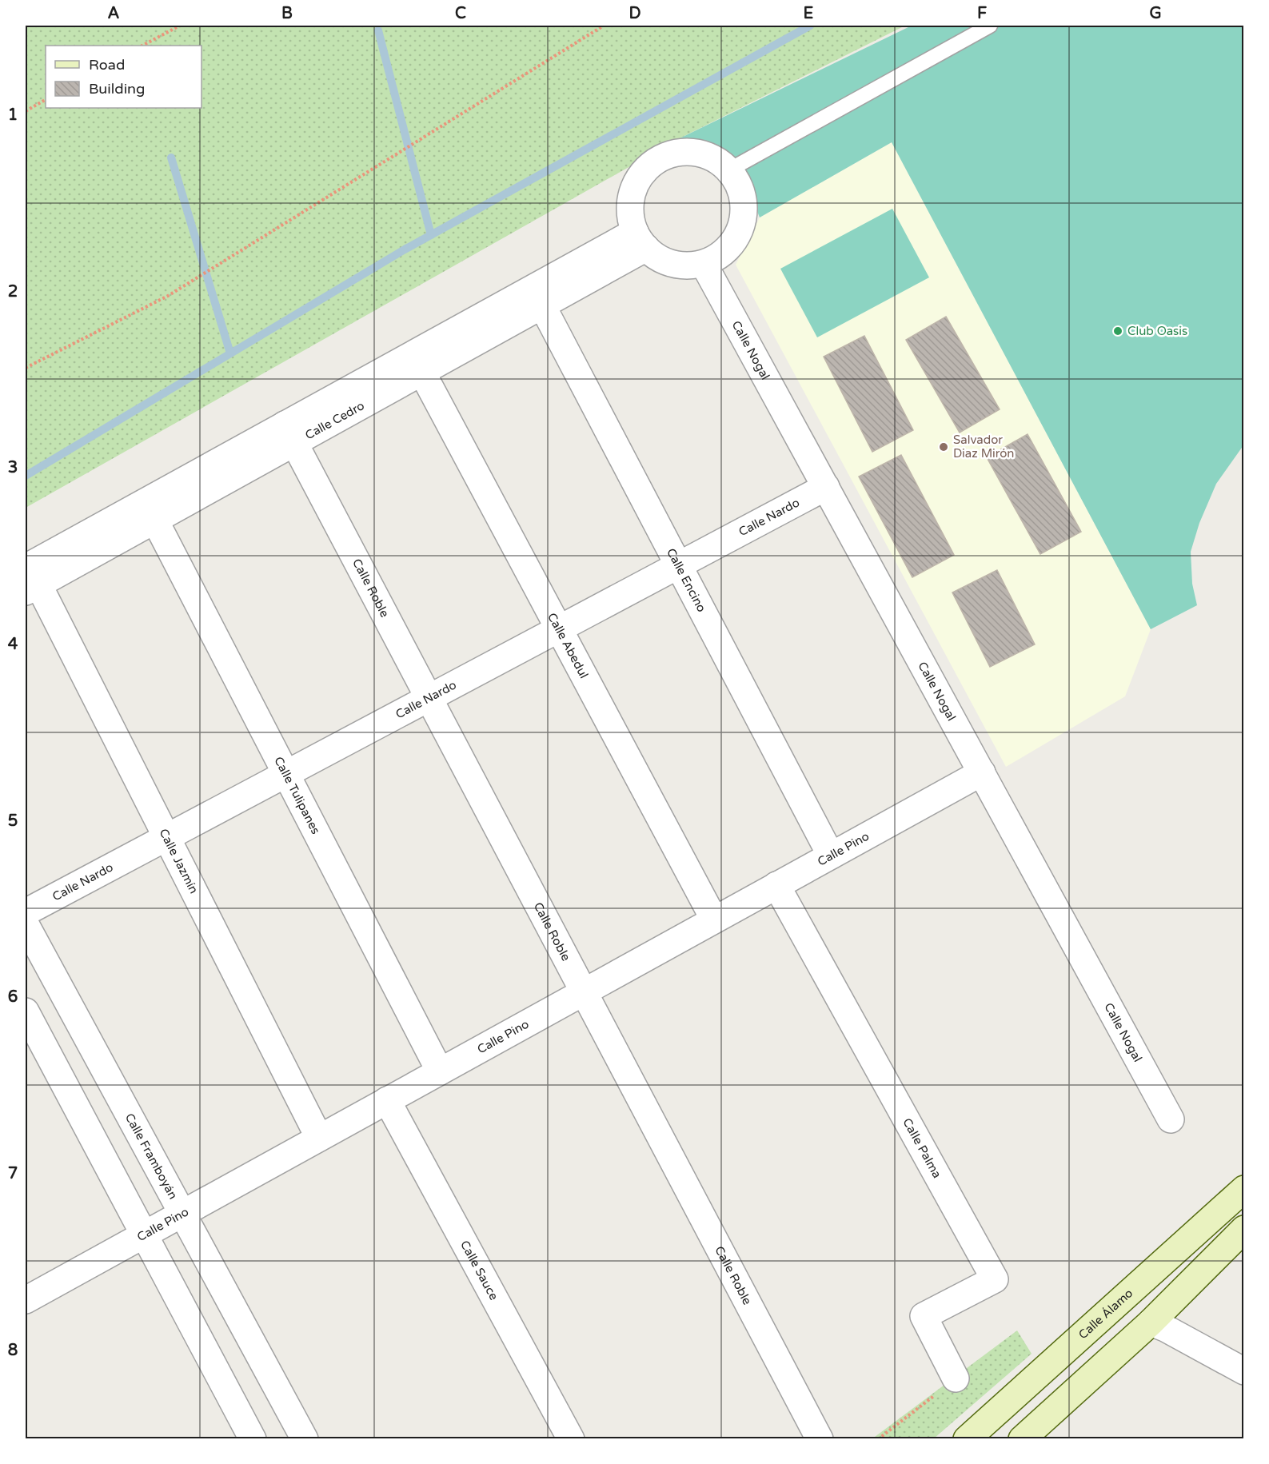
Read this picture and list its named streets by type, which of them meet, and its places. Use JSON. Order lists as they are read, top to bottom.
{
  "streets": {
    "main road": ["Calle Álamo"],
    "street": [
      "Calle Nogal",
      "Calle Cedro",
      "Calle Nardo",
      "Calle Encino",
      "Calle Roble",
      "Calle Abedul",
      "Calle Tulipanes",
      "Calle Pino",
      "Calle Jazmín",
      "Calle Palma",
      "Calle Framboyán",
      "Calle Sauce"
    ]
  },
  "crossings": [
    ["Calle Nogal", "Calle Cedro"],
    ["Calle Nogal", "Calle Nardo"],
    ["Calle Nogal", "Calle Pino"],
    ["Calle Cedro", "Calle Encino"],
    ["Calle Cedro", "Calle Roble"],
    ["Calle Cedro", "Calle Abedul"],
    ["Calle Cedro", "Calle Tulipanes"],
    ["Calle Cedro", "Calle Jazmín"],
    ["Calle Nardo", "Calle Encino"],
    ["Calle Nardo", "Calle Roble"],
    ["Calle Nardo", "Calle Abedul"],
    ["Calle Nardo", "Calle Tulipanes"],
    ["Calle Nardo", "Calle Jazmín"],
    ["Calle Encino", "Calle Pino"],
    ["Calle Roble", "Calle Pino"],
    ["Calle Abedul", "Calle Pino"],
    ["Calle Tulipanes", "Calle Pino"],
    ["Calle Pino", "Calle Jazmín"],
    ["Calle Pino", "Calle Palma"],
    ["Calle Pino", "Calle Framboyán"],
    ["Calle Pino", "Calle Sauce"]
  ],
  "places": ["Club Oasis", "Salvador Diaz Mirón"],
  "legend": ["Road", "Building"],
  "grid": {
    "columns": [
      "A",
      "B",
      "C",
      "D",
      "E",
      "F",
      "G"
    ],
    "rows": [
      "1",
      "2",
      "3",
      "4",
      "5",
      "6",
      "7",
      "8"
    ]
  }
}
